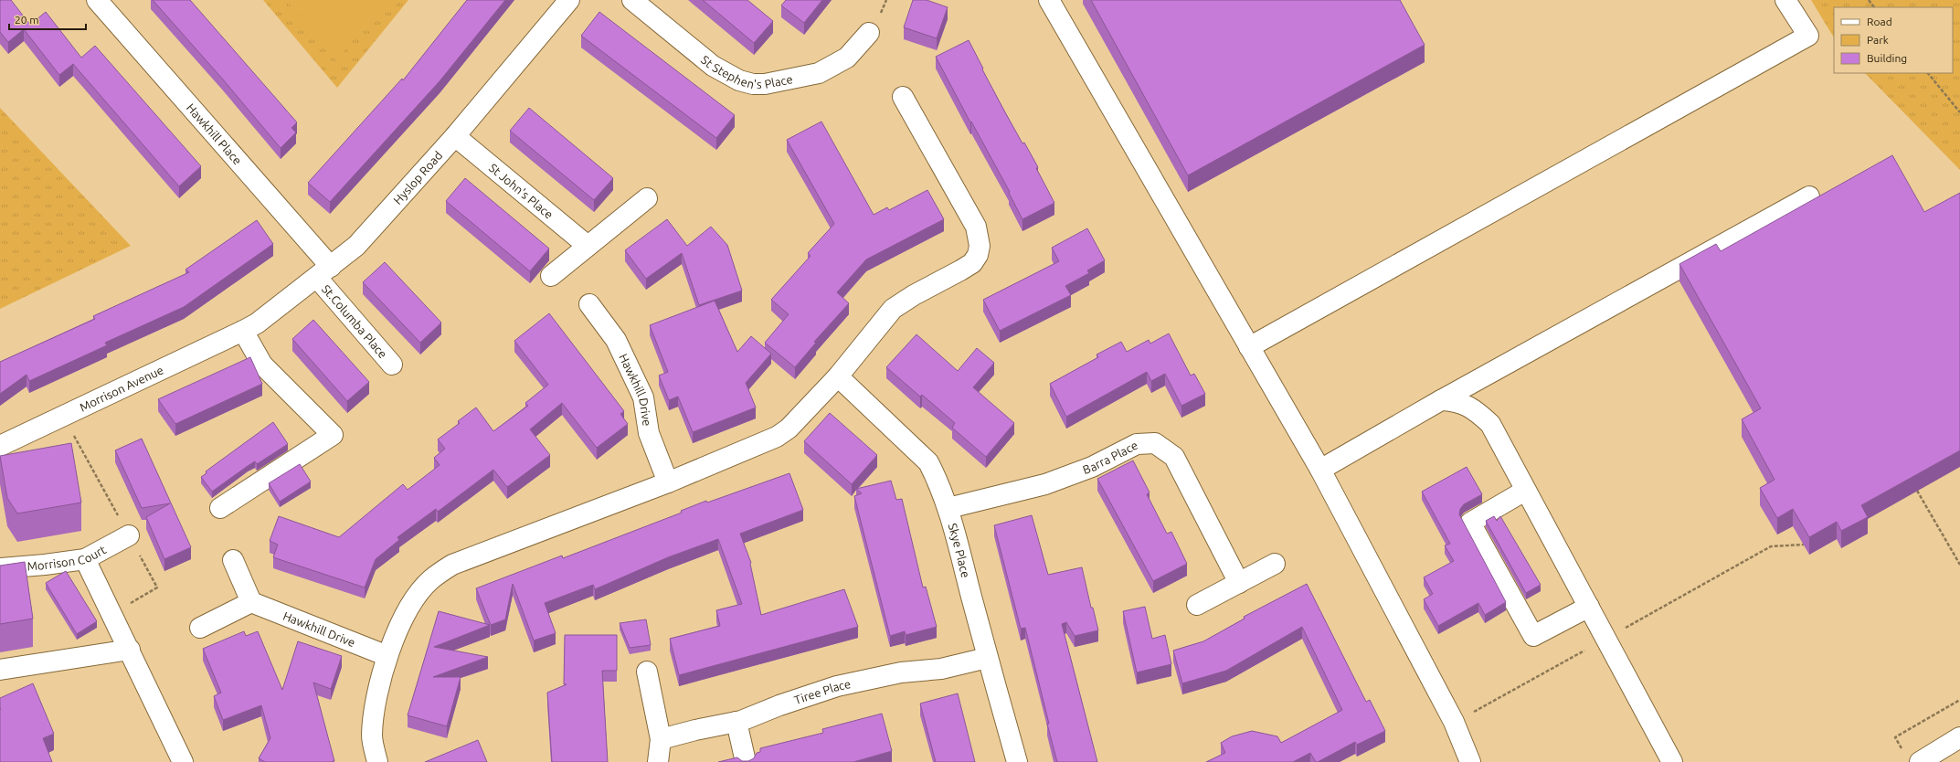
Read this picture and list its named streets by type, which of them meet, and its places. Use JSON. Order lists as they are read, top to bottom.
{
  "streets": {
    "street": [
      "St Stephen's Place",
      "Hawkhill Place",
      "Hyslop Road",
      "St John's Place",
      "St.Columba Place",
      "Morrison Avenue",
      "Hawkhill Drive",
      "Barra Place",
      "Skye Place",
      "Morrison Court",
      "Tiree Place"
    ]
  },
  "crossings": [
    ["Hawkhill Place", "Hyslop Road"],
    ["Hawkhill Place", "St.Columba Place"],
    ["Hyslop Road", "St John's Place"],
    ["Hyslop Road", "St.Columba Place"],
    ["Hyslop Road", "Morrison Avenue"],
    ["Barra Place", "Skye Place"],
    ["Skye Place", "Tiree Place"]
  ],
  "legend": ["Road", "Park", "Building"],
  "scale_bar": "20 m"
}
